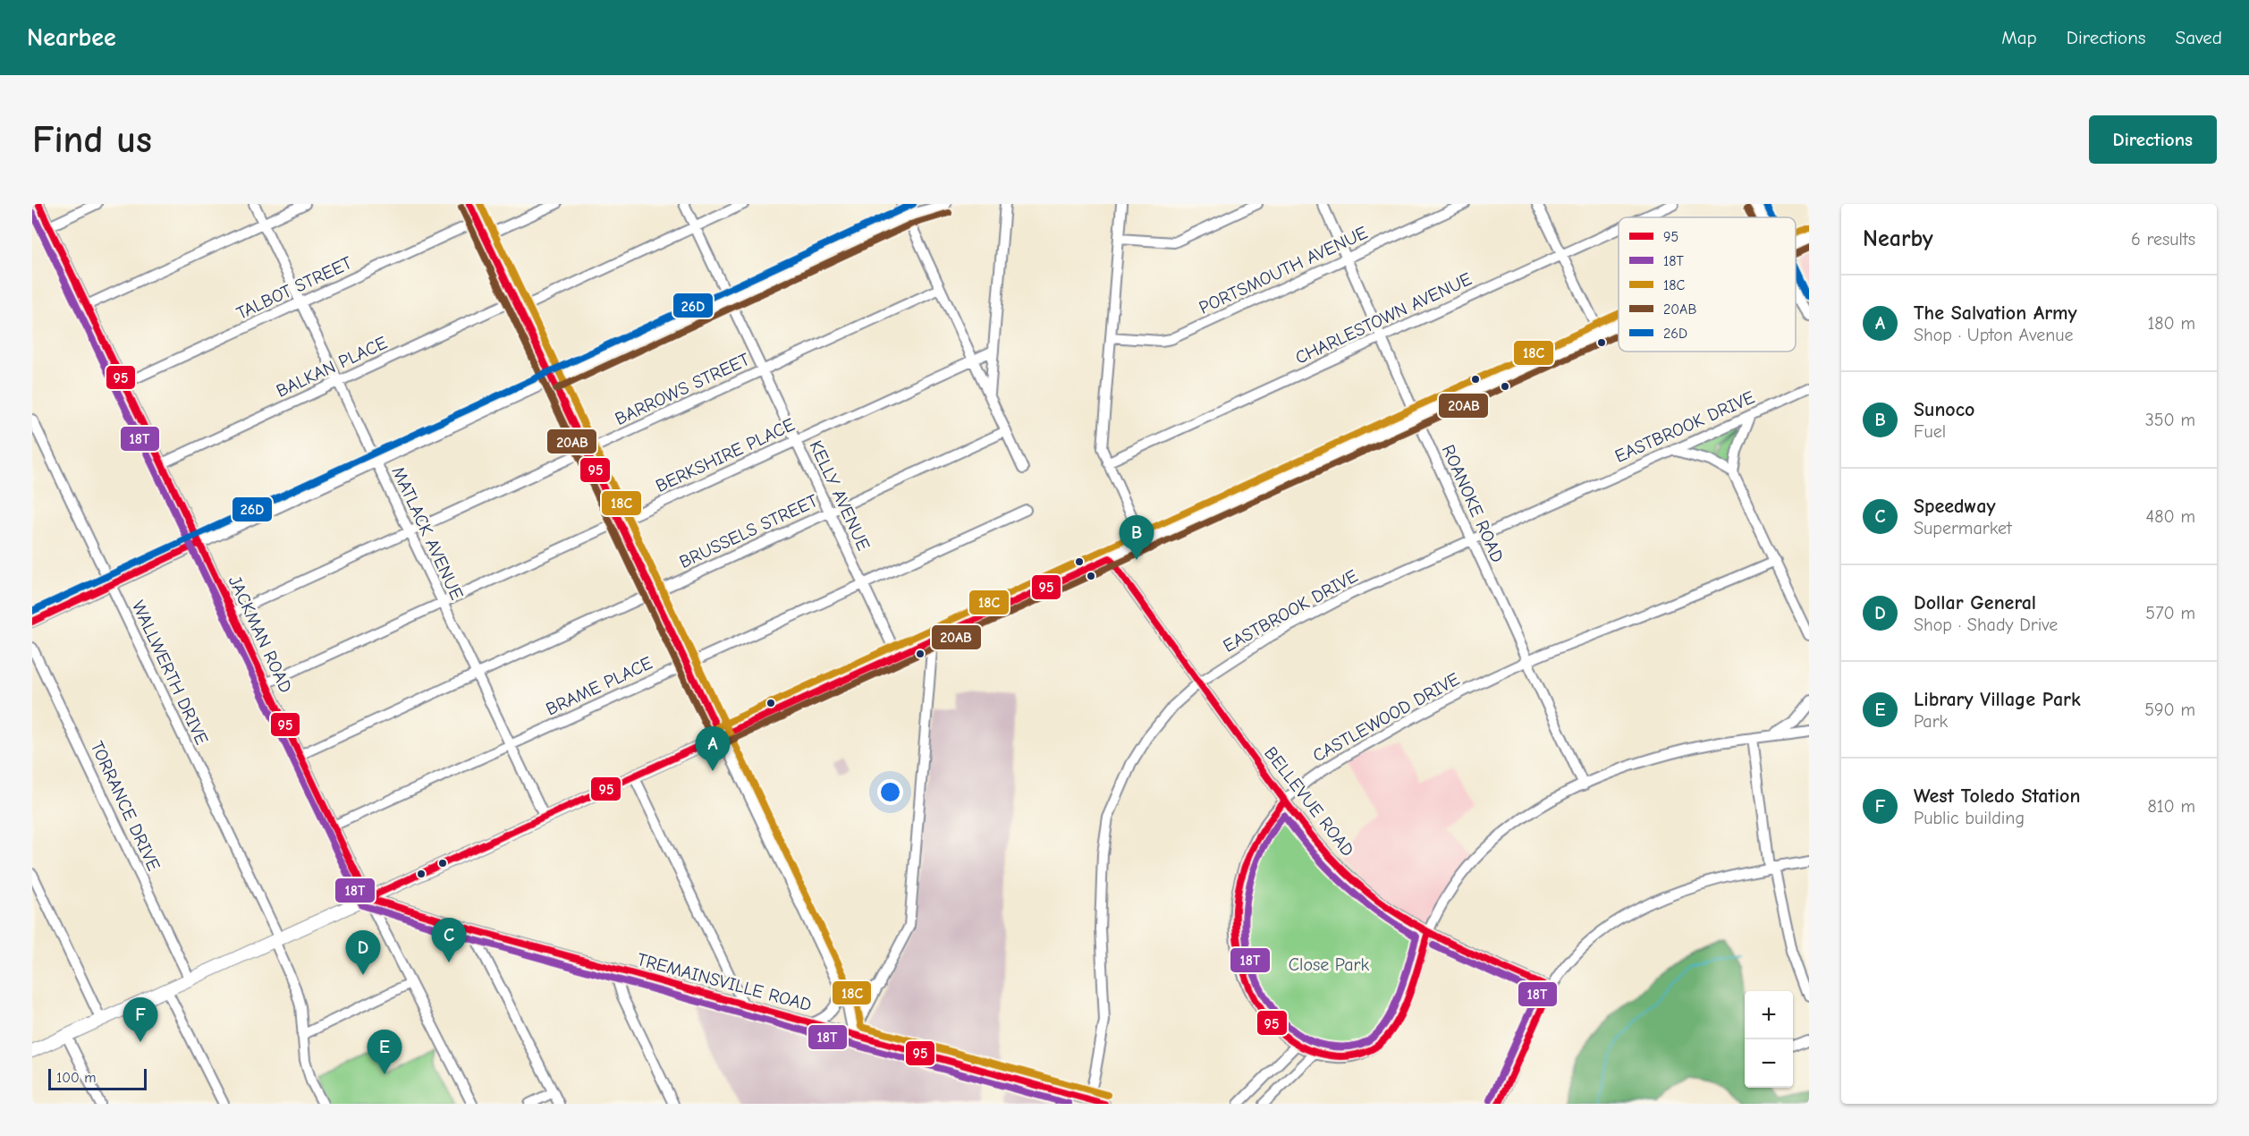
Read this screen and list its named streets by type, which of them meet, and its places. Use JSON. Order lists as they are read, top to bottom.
{
  "streets": {
    "street": [
      "PORTSMOUTH AVENUE",
      "TALBOT STREET",
      "CHARLESTOWN AVENUE",
      "BALKAN PLACE",
      "BARROWS STREET",
      "EASTBROOK DRIVE",
      "BERKSHIRE PLACE",
      "KELLY AVENUE",
      "ROANOKE ROAD",
      "BRUSSELS STREET",
      "MATLACK AVENUE",
      "JACKMAN ROAD",
      "WALLWERTH DRIVE",
      "BRAME PLACE",
      "CASTLEWOOD DRIVE",
      "BELLEVUE ROAD",
      "TORRANCE DRIVE",
      "TREMAINSVILLE ROAD"
    ]
  },
  "crossings": [
    ["PORTSMOUTH AVENUE", "ROANOKE ROAD"],
    ["TALBOT STREET", "MATLACK AVENUE"],
    ["TALBOT STREET", "JACKMAN ROAD"],
    ["CHARLESTOWN AVENUE", "ROANOKE ROAD"],
    ["BALKAN PLACE", "KELLY AVENUE"],
    ["BALKAN PLACE", "MATLACK AVENUE"],
    ["BALKAN PLACE", "JACKMAN ROAD"],
    ["BARROWS STREET", "KELLY AVENUE"],
    ["BARROWS STREET", "MATLACK AVENUE"],
    ["BARROWS STREET", "JACKMAN ROAD"],
    ["EASTBROOK DRIVE", "ROANOKE ROAD"],
    ["EASTBROOK DRIVE", "BELLEVUE ROAD"],
    ["EASTBROOK DRIVE", "TREMAINSVILLE ROAD"],
    ["BERKSHIRE PLACE", "KELLY AVENUE"],
    ["BERKSHIRE PLACE", "MATLACK AVENUE"],
    ["BERKSHIRE PLACE", "JACKMAN ROAD"],
    ["KELLY AVENUE", "BRUSSELS STREET"],
    ["KELLY AVENUE", "BRAME PLACE"],
    ["ROANOKE ROAD", "CASTLEWOOD DRIVE"],
    ["BRUSSELS STREET", "MATLACK AVENUE"],
    ["BRUSSELS STREET", "JACKMAN ROAD"],
    ["MATLACK AVENUE", "BRAME PLACE"],
    ["JACKMAN ROAD", "BRAME PLACE"],
    ["JACKMAN ROAD", "TREMAINSVILLE ROAD"],
    ["CASTLEWOOD DRIVE", "BELLEVUE ROAD"]
  ],
  "parks": ["Close Park"],
  "lines": [
    "transit line 95",
    "transit line 18C",
    "transit line 26D",
    "transit line 20AB",
    "transit line 18T"
  ],
  "legend": [
    "95",
    "18T",
    "18C",
    "20AB",
    "26D"
  ],
  "scale_bar": "100 m",
  "page": {
    "header": "Nearbee",
    "nav": ["Map", "Directions", "Saved"],
    "buttons": "Directions",
    "title": "Find us",
    "heading": ["Nearby", "6 results"],
    "list": [
      {
        "mark": "A",
        "name": "The Salvation Army",
        "note": "Shop · Upton Avenue",
        "value": "180 m"
      },
      {
        "mark": "B",
        "name": "Sunoco",
        "note": "Fuel",
        "value": "350 m"
      },
      {
        "mark": "C",
        "name": "Speedway",
        "note": "Supermarket",
        "value": "480 m"
      },
      {
        "mark": "D",
        "name": "Dollar General",
        "note": "Shop · Shady Drive",
        "value": "570 m"
      },
      {
        "mark": "E",
        "name": "Library Village Park",
        "note": "Park",
        "value": "590 m"
      },
      {
        "mark": "F",
        "name": "West Toledo Station",
        "note": "Public building",
        "value": "810 m"
      }
    ],
    "pins": [
      "B",
      "A",
      "C",
      "D",
      "F",
      "E"
    ],
    "map_buttons": ["+", "−"],
    "scale": "100 m"
  }
}
